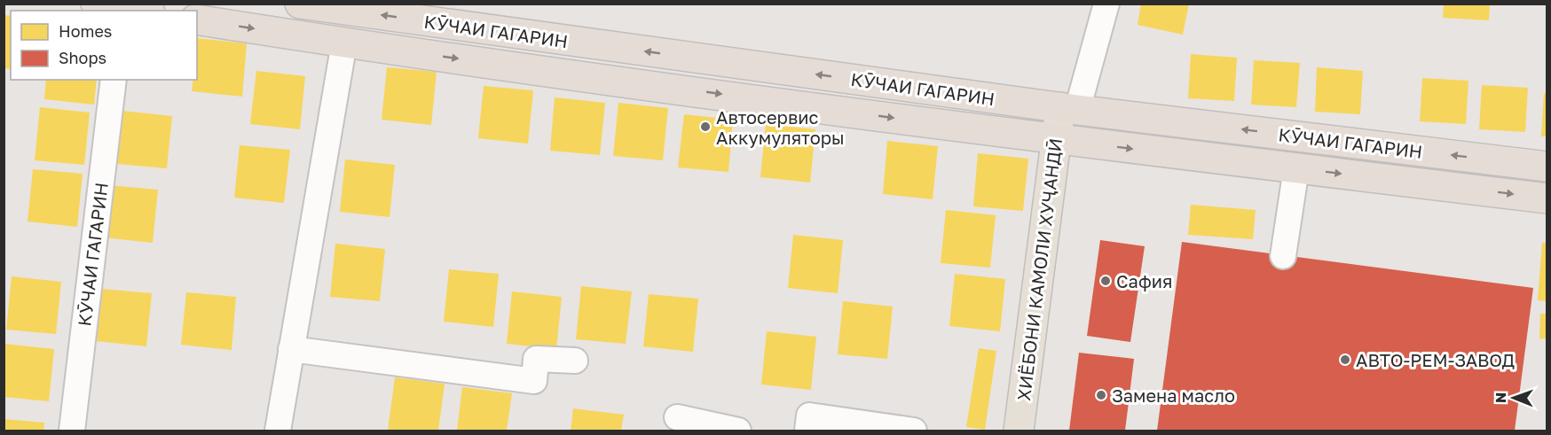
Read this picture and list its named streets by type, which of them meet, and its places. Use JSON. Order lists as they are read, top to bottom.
{
  "streets": {
    "highway": ["КӮЧАИ ГАГАРИН"],
    "main road": ["ХИЁБОНИ КАМОЛИ ХУҶАНДӢ"]
  },
  "crossings": [
    ["КӮЧАИ ГАГАРИН", "ХИЁБОНИ КАМОЛИ ХУҶАНДӢ"]
  ],
  "places": [
    "Автосервис Аккумуляторы",
    "Сафия",
    "АВТО-РЕМ-ЗАВОД",
    "Замена масло"
  ],
  "legend": ["Homes", "Shops"],
  "north": "left"
}
